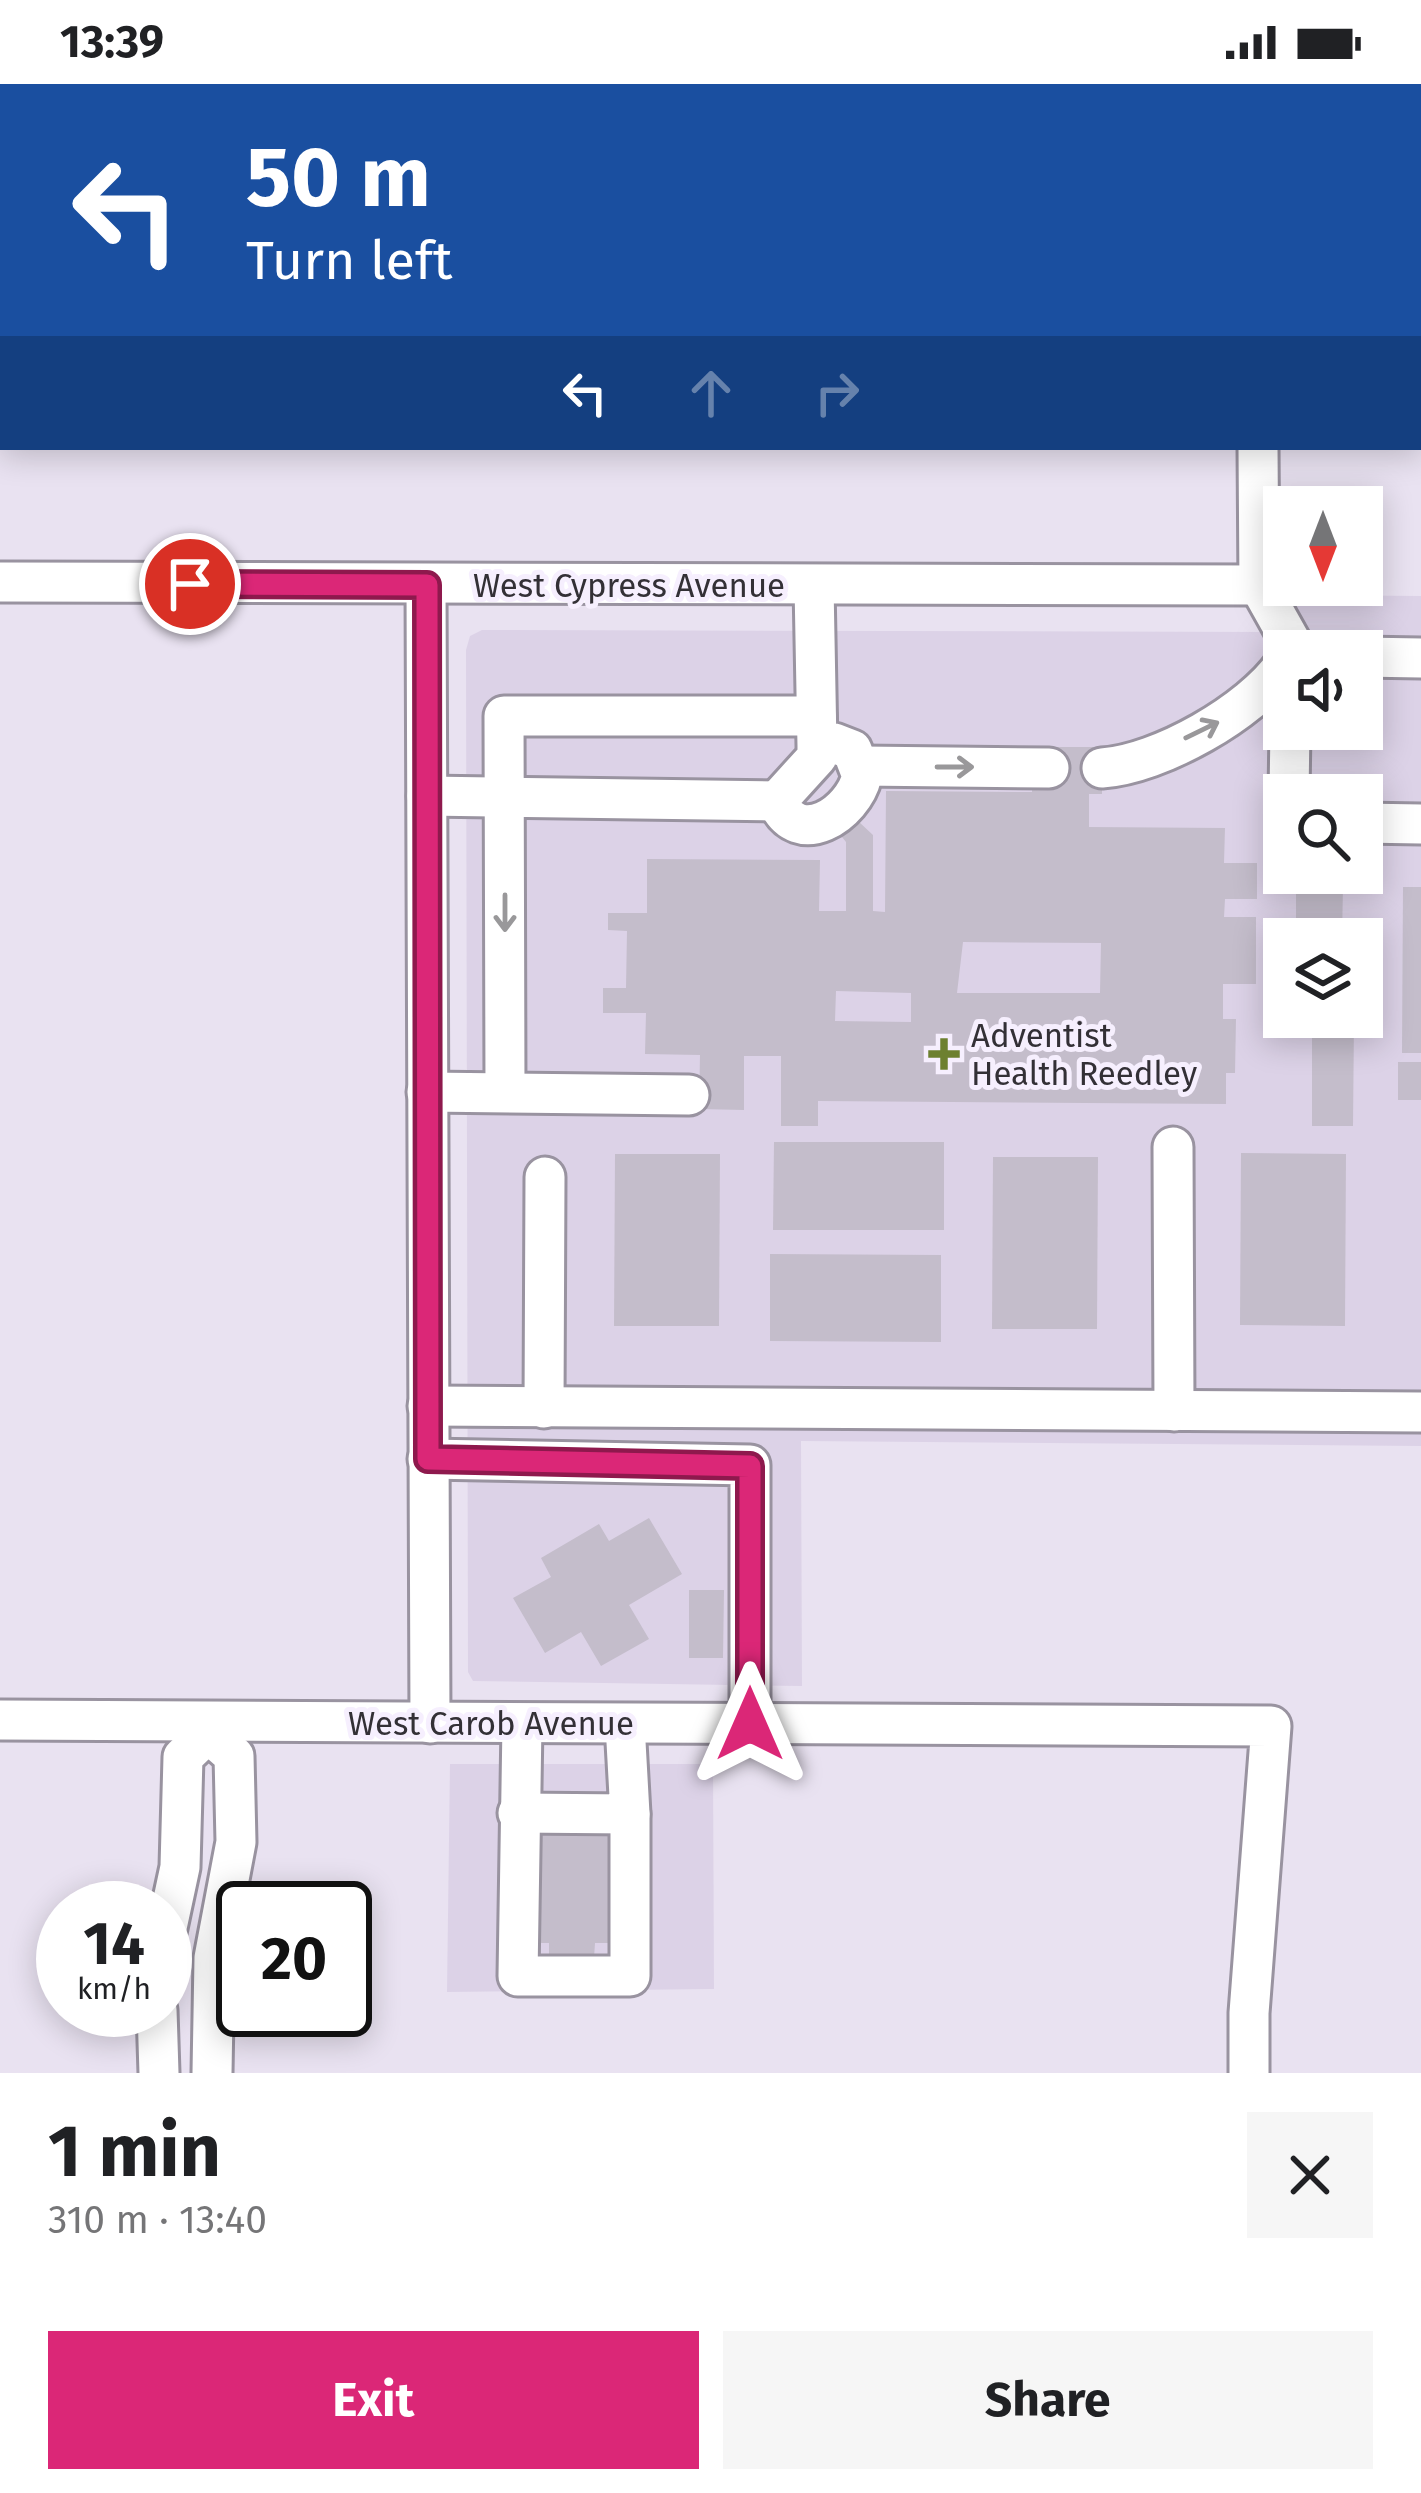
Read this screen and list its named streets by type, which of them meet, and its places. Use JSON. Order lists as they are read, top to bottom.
{
  "streets": {
    "street": ["West Cypress Avenue", "West Carob Avenue"]
  },
  "places": {
    "health": ["Adventist Health Reedley"]
  },
  "north": "bottom",
  "page": {
    "status": "13:39",
    "turn": ["50 m", "Turn left"],
    "speed": "14 km/h",
    "limit": "20",
    "heading": ["1 min", "310 m · 13:40"],
    "buttons": ["Exit", "Share"]
  }
}
